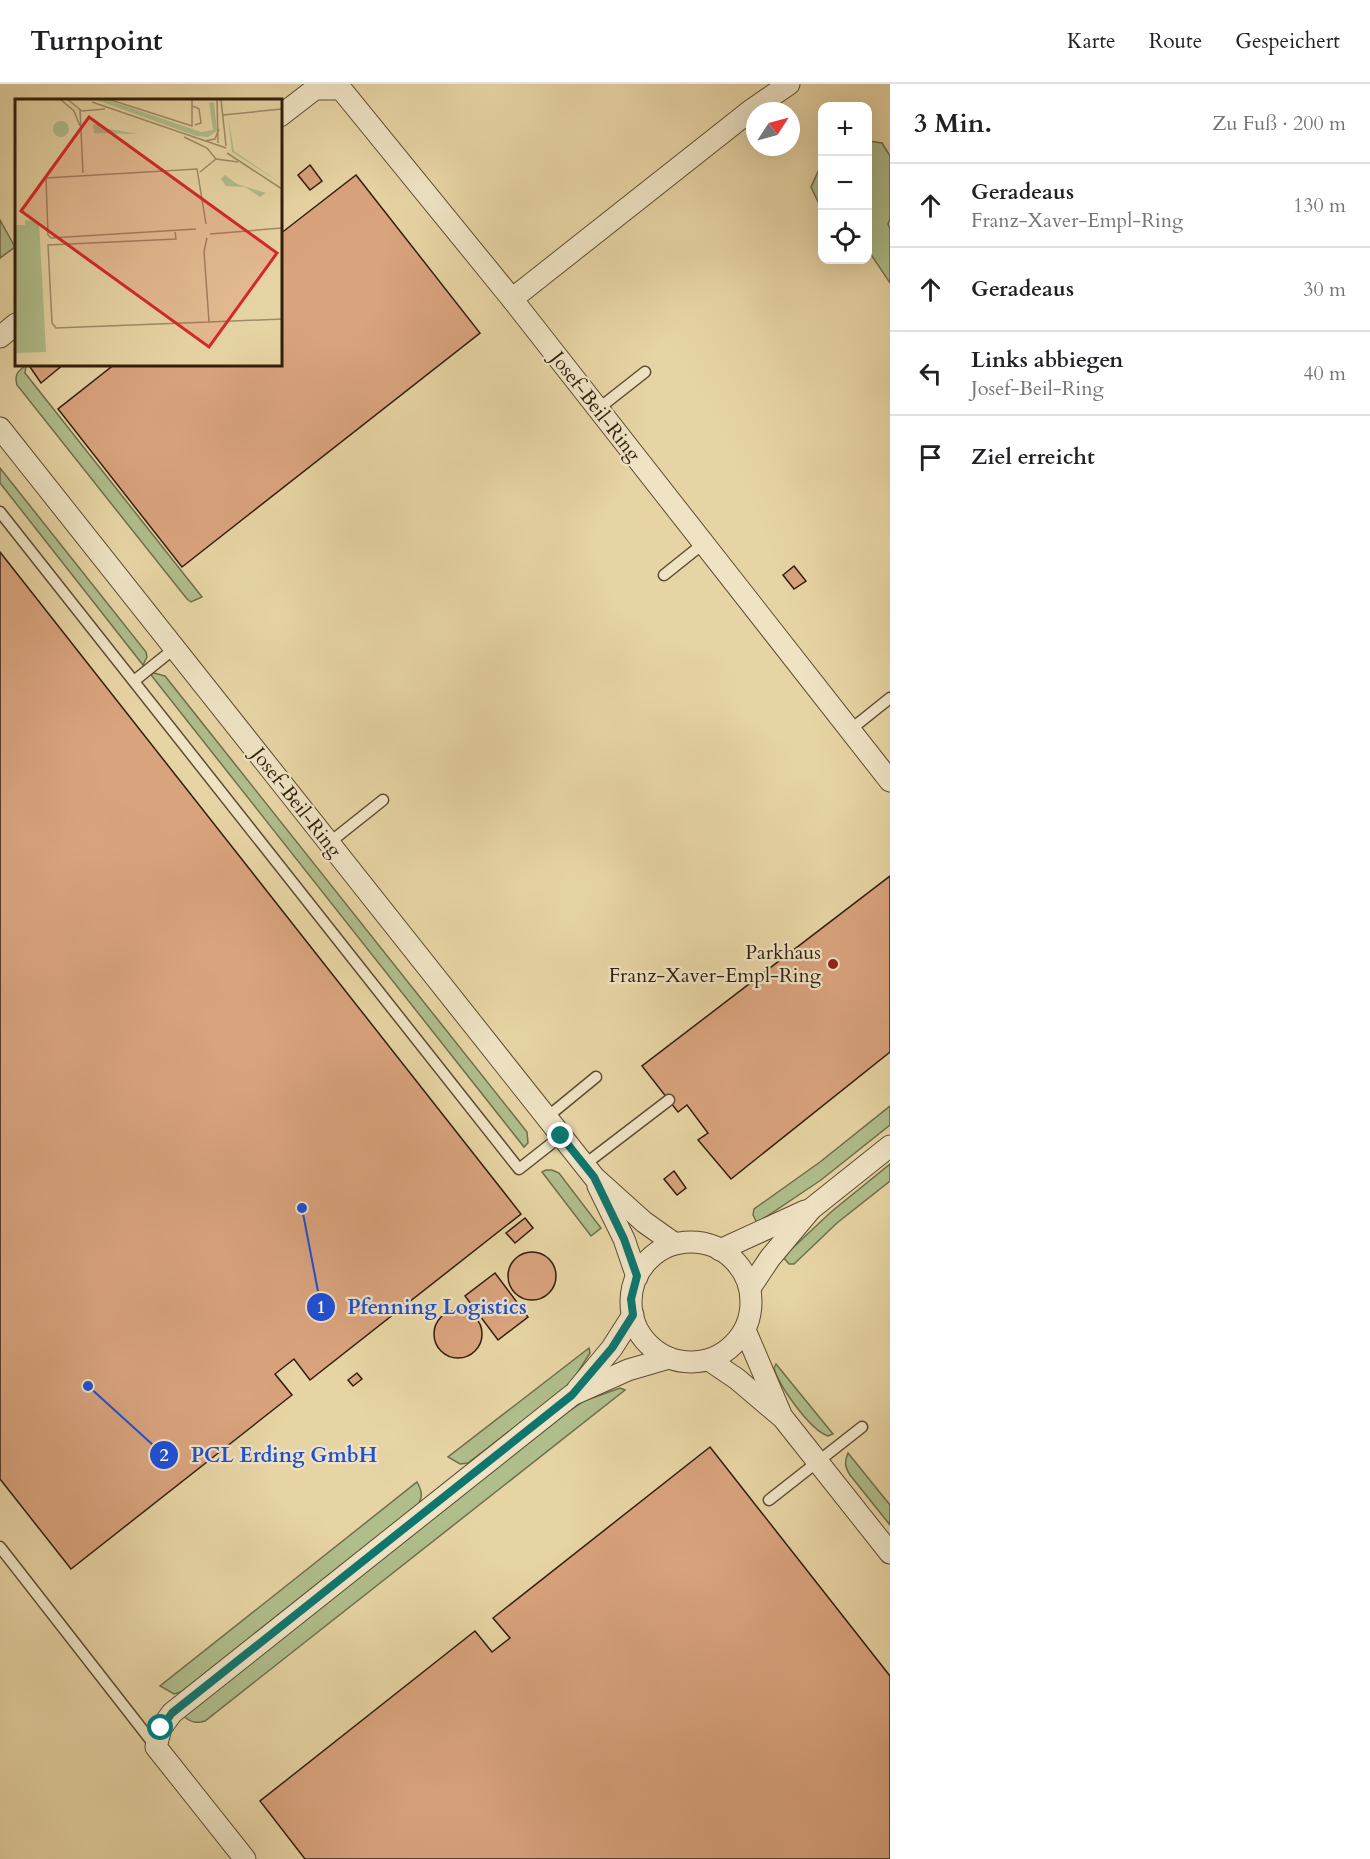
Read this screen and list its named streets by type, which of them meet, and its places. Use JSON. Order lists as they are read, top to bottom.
{
  "streets": {
    "street": ["Josef-Beil-Ring"]
  },
  "places": ["Parkhaus Franz-Xaver-Empl-Ring", "Pfenning Logistics", "PCL Erding GmbH"],
  "north": "top right",
  "page": {
    "header": "Turnpoint",
    "nav": ["Karte", "Route", "Gespeichert"],
    "heading": ["3 Min.", "Zu Fuß · 200 m"],
    "map_buttons": ["+", "−"],
    "list": [
      ["Geradeaus", "Franz-Xaver-Empl-Ring", "130 m"],
      ["Geradeaus", "30 m"],
      ["Links abbiegen", "Josef-Beil-Ring", "40 m"],
      "Ziel erreicht"
    ]
  }
}
